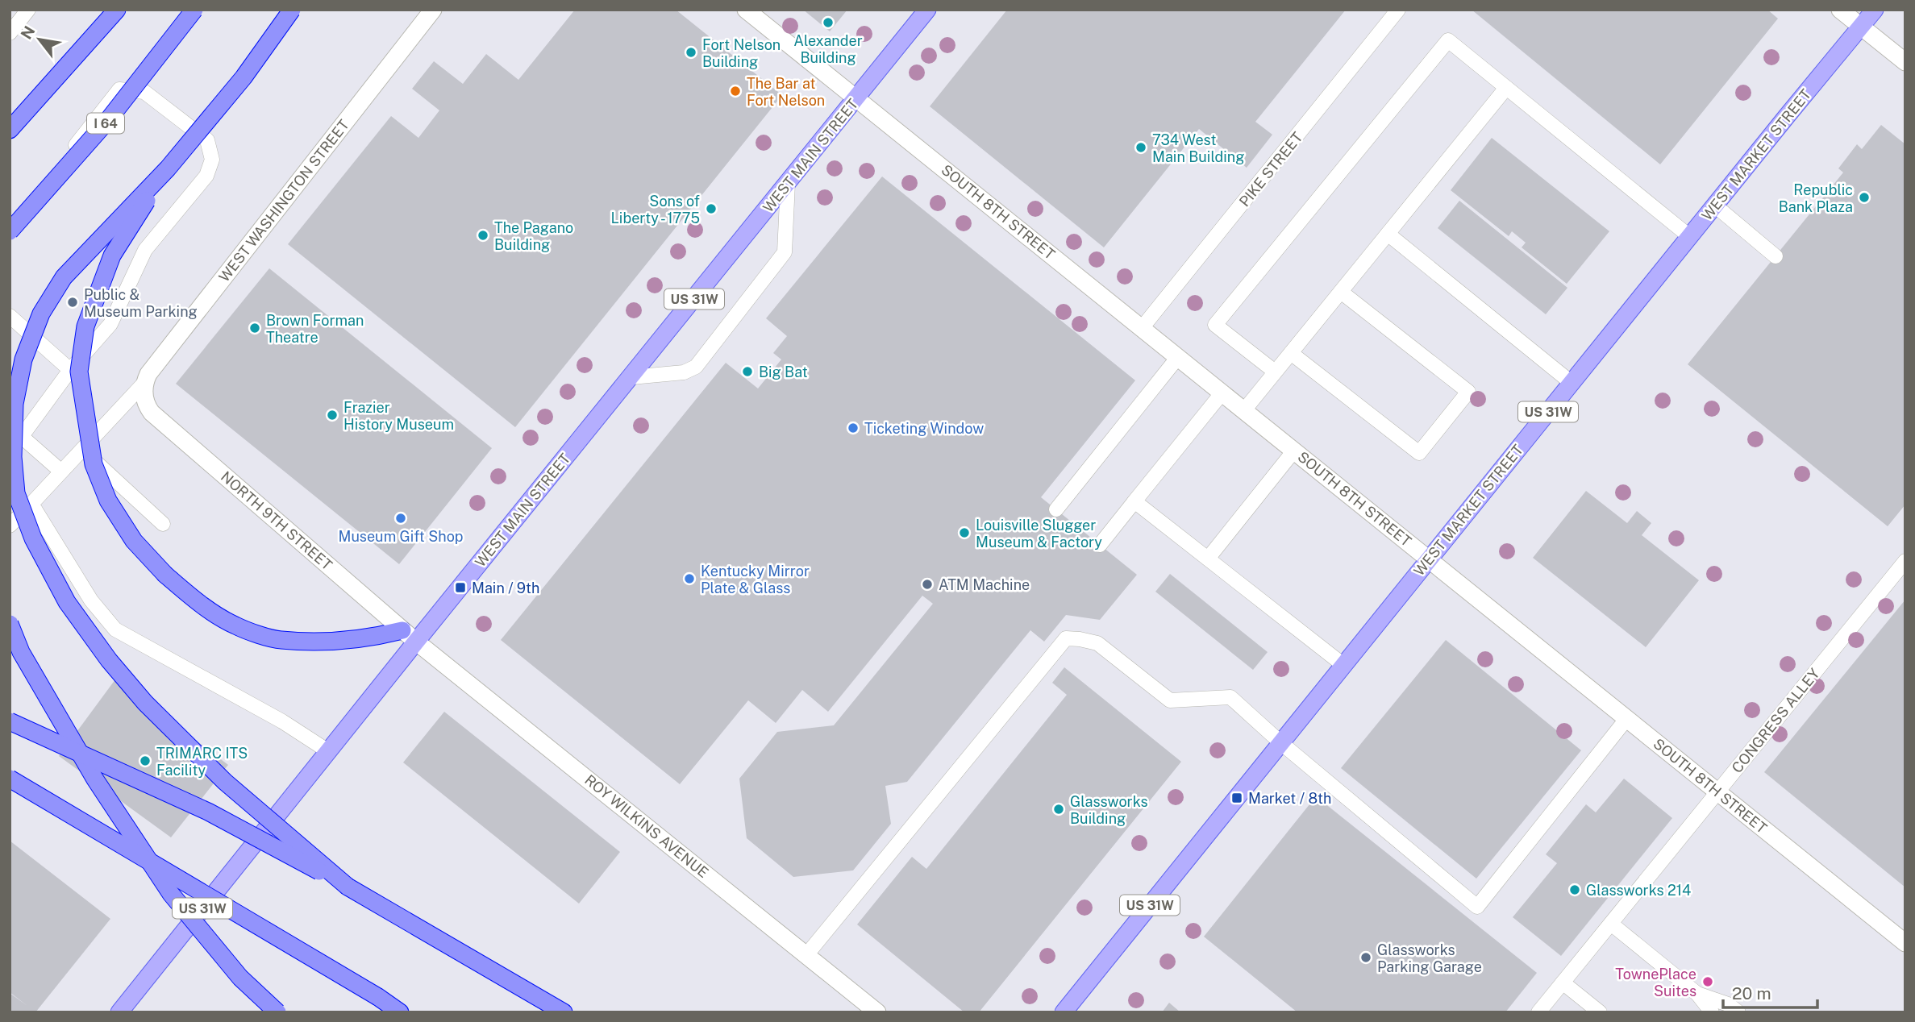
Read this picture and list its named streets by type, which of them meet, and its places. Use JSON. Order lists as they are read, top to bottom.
{
  "streets": {
    "highway": ["I 64"],
    "main road": ["WEST MARKET STREET", "WEST MAIN STREET", "US 31W"],
    "street": [
      "WEST WASHINGTON STREET",
      "SOUTH 8TH STREET",
      "NORTH 9TH STREET",
      "ROY WILKINS AVENUE"
    ],
    "lane": ["PIKE STREET", "CONGRESS ALLEY"]
  },
  "crossings": [
    ["WEST MARKET STREET", "SOUTH 8TH STREET"],
    ["WEST MAIN STREET", "SOUTH 8TH STREET"],
    ["WEST MAIN STREET", "NORTH 9TH STREET"],
    ["WEST MAIN STREET", "ROY WILKINS AVENUE"],
    ["PIKE STREET", "SOUTH 8TH STREET"],
    ["WEST WASHINGTON STREET", "NORTH 9TH STREET"],
    ["SOUTH 8TH STREET", "CONGRESS ALLEY"],
    ["NORTH 9TH STREET", "ROY WILKINS AVENUE"]
  ],
  "places": {
    "other": [
      "Alexander Building",
      "Fort Nelson Building",
      "The Bar at Fort Nelson",
      "734 West Main Building",
      "Republic Bank Plaza",
      "Sons of Liberty - 1775",
      "The Pagano Building",
      "Public & Museum Parking",
      "Brown Forman Theatre",
      "Big Bat",
      "Frazier History Museum",
      "Ticketing Window",
      "Museum Gift Shop",
      "Louisville Slugger Museum & Factory",
      "Kentucky Mirror Plate & Glass",
      "ATM Machine",
      "TRIMARC ITS Facility",
      "Glassworks Building",
      "Glassworks 214",
      "Glassworks Parking Garage",
      "TownePlace Suites"
    ],
    "transit": ["Main / 9th", "Market / 8th"]
  },
  "scale_bar": "20 m",
  "north": "top left"
}
